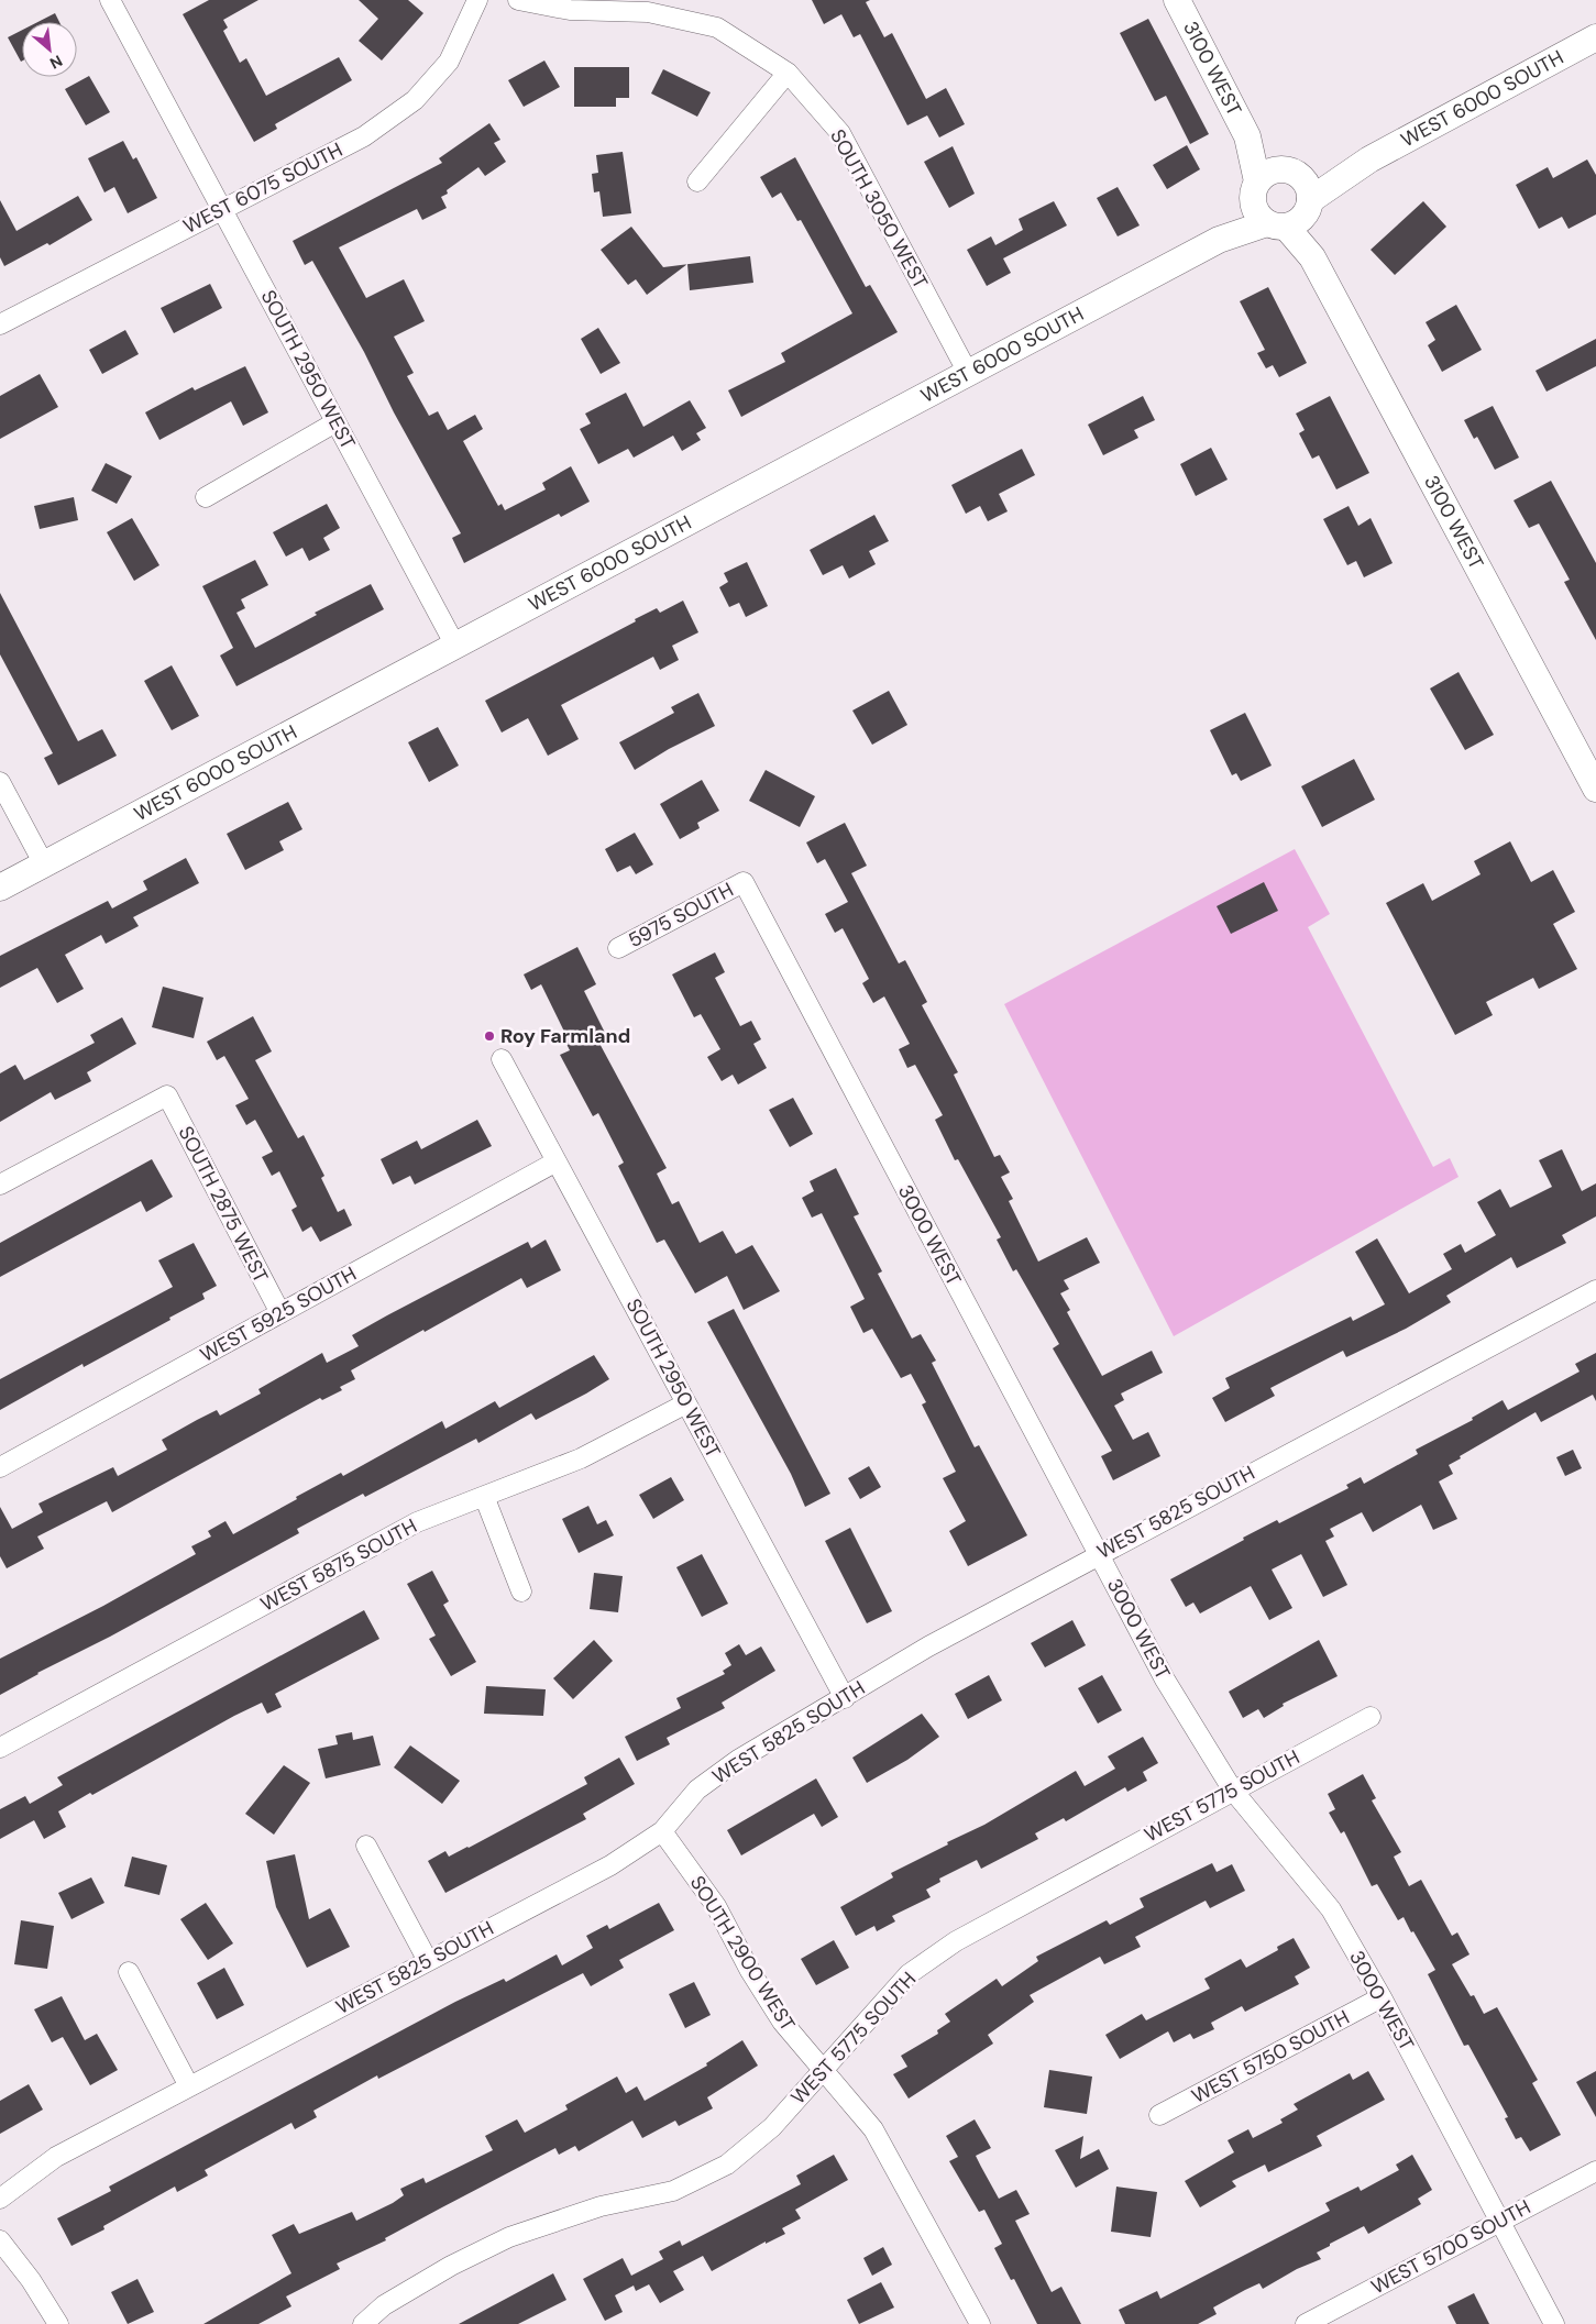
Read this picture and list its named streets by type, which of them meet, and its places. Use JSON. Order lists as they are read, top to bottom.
{
  "streets": {
    "street": [
      "3100 WEST",
      "WEST 6000 SOUTH",
      "WEST 6075 SOUTH",
      "SOUTH 3050 WEST",
      "SOUTH 2950 WEST",
      "5975 SOUTH",
      "SOUTH 2875 WEST",
      "3000 WEST",
      "WEST 5925 SOUTH",
      "WEST 5825 SOUTH",
      "WEST 5875 SOUTH",
      "WEST 5775 SOUTH",
      "SOUTH 2900 WEST",
      "WEST 5750 SOUTH",
      "WEST 5700 SOUTH"
    ]
  },
  "crossings": [
    ["3100 WEST", "WEST 6000 SOUTH"],
    ["WEST 6000 SOUTH", "SOUTH 3050 WEST"],
    ["WEST 6000 SOUTH", "SOUTH 2950 WEST"],
    ["WEST 6075 SOUTH", "SOUTH 2950 WEST"],
    ["SOUTH 2950 WEST", "WEST 5925 SOUTH"],
    ["SOUTH 2950 WEST", "WEST 5825 SOUTH"],
    ["SOUTH 2950 WEST", "WEST 5875 SOUTH"],
    ["5975 SOUTH", "3000 WEST"],
    ["SOUTH 2875 WEST", "WEST 5925 SOUTH"],
    ["3000 WEST", "WEST 5825 SOUTH"],
    ["3000 WEST", "WEST 5775 SOUTH"],
    ["3000 WEST", "WEST 5750 SOUTH"],
    ["3000 WEST", "WEST 5700 SOUTH"],
    ["WEST 5825 SOUTH", "SOUTH 2900 WEST"],
    ["WEST 5775 SOUTH", "SOUTH 2900 WEST"]
  ],
  "places": ["Roy Farmland"],
  "north": "bottom right"
}
